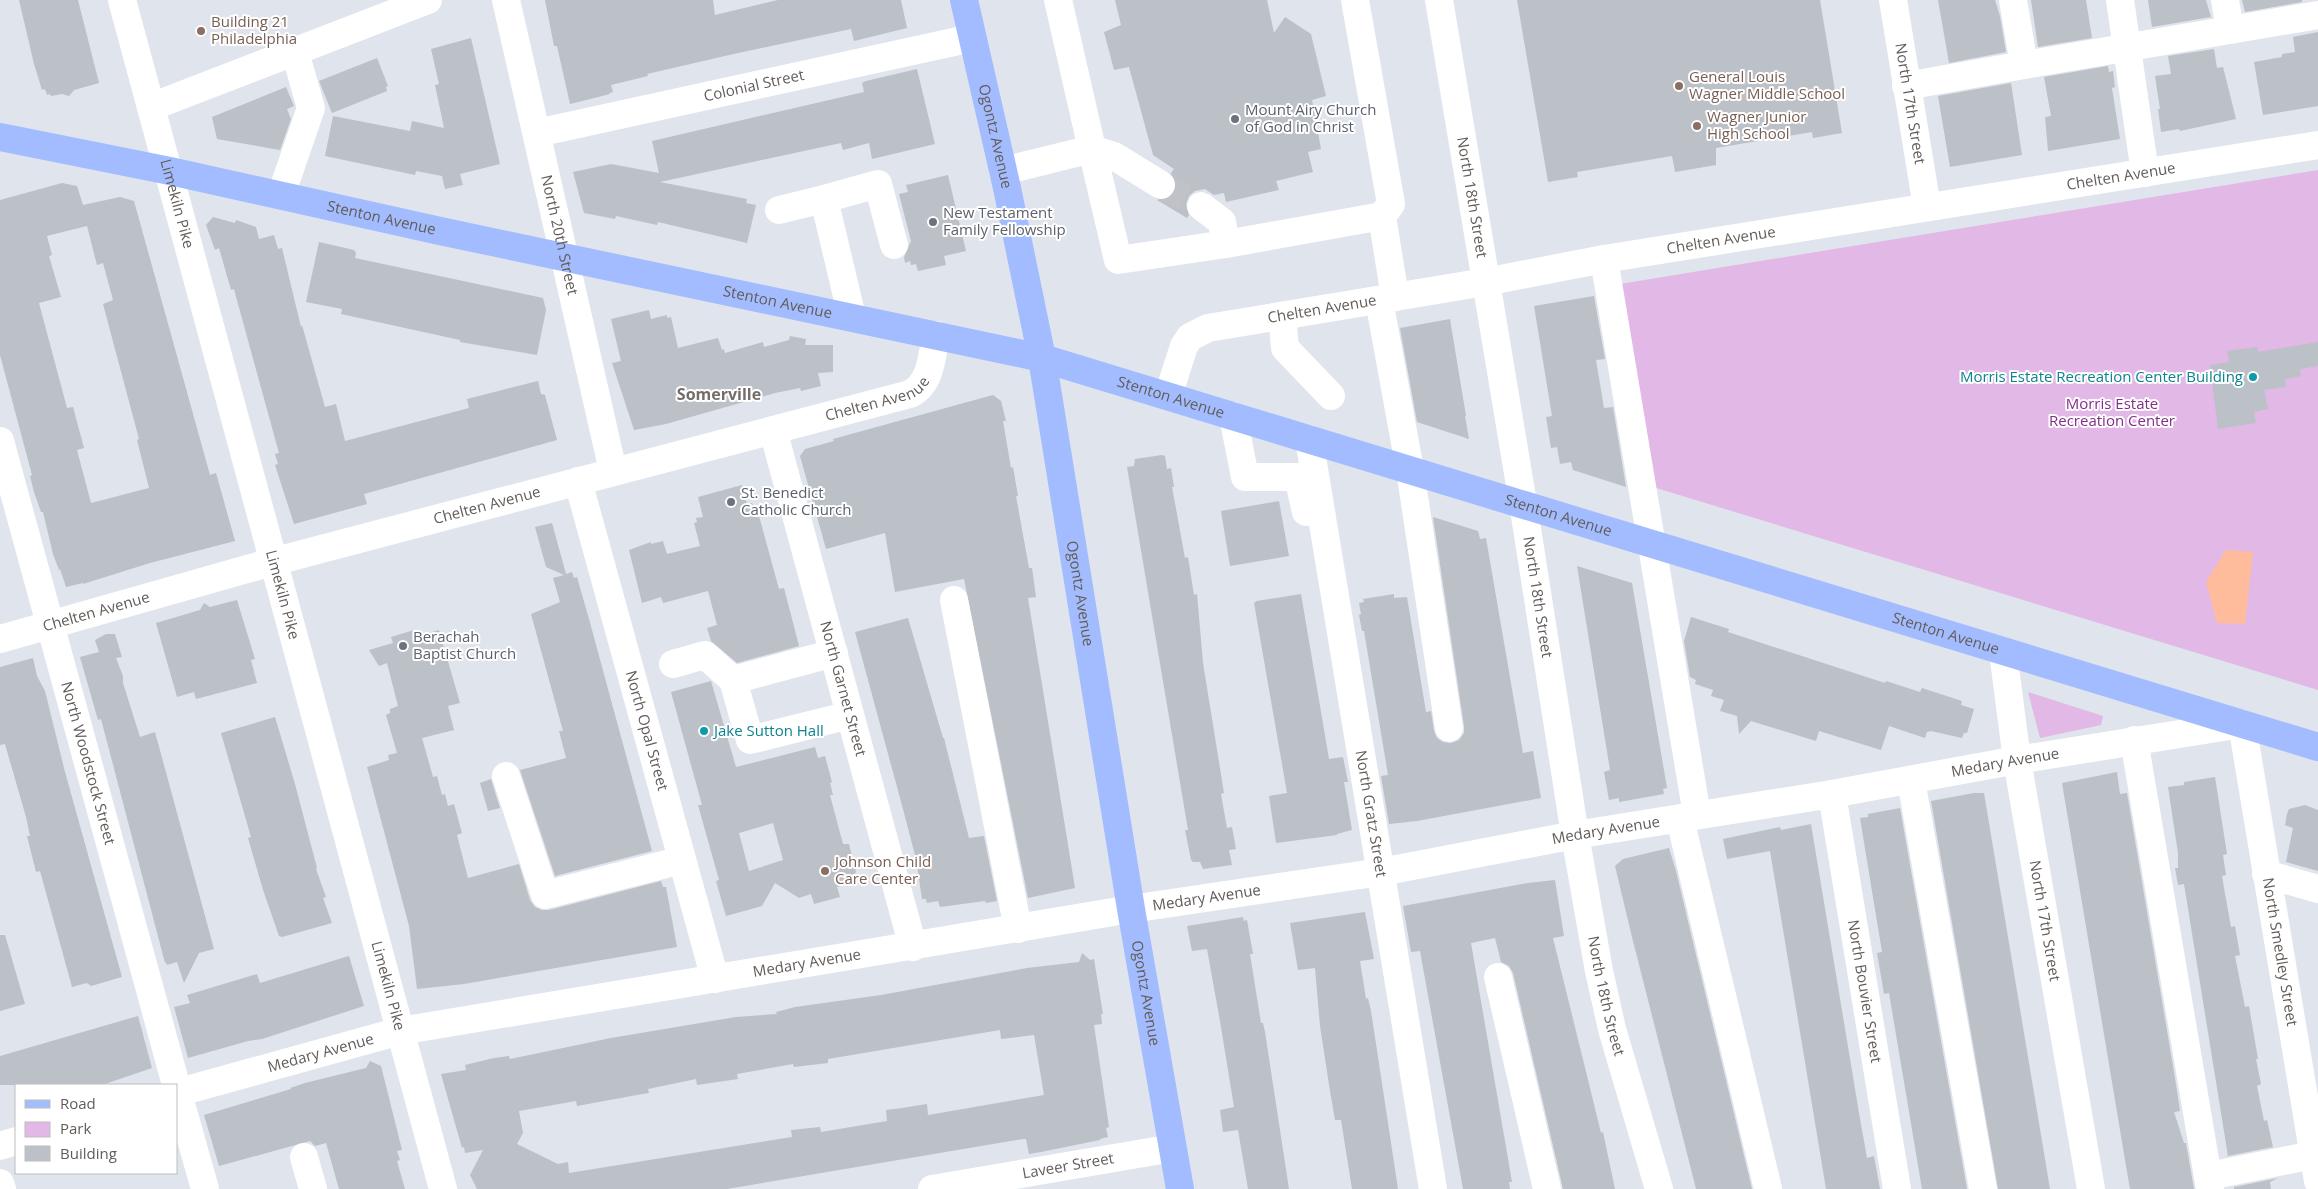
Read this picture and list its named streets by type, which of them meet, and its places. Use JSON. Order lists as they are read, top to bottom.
{
  "streets": {
    "main road": ["Ogontz Avenue", "Stenton Avenue"],
    "street": [
      "Colonial Street",
      "North 17th Street",
      "Chelten Avenue",
      "North 18th Street",
      "Limekiln Pike",
      "North 20th Street",
      "North Garnet Street",
      "North Opal Street",
      "North Woodstock Street",
      "Medary Avenue",
      "North Gratz Street",
      "North Smedley Street",
      "North Bouvier Street",
      "Laveer Street"
    ]
  },
  "crossings": [
    ["Colonial Street", "Ogontz Avenue"],
    ["Colonial Street", "North 20th Street"],
    ["North 17th Street", "Chelten Avenue"],
    ["North 17th Street", "Stenton Avenue"],
    ["North 17th Street", "Medary Avenue"],
    ["Ogontz Avenue", "Stenton Avenue"],
    ["Ogontz Avenue", "Medary Avenue"],
    ["Ogontz Avenue", "Laveer Street"],
    ["Chelten Avenue", "North 18th Street"],
    ["Chelten Avenue", "Limekiln Pike"],
    ["Chelten Avenue", "Stenton Avenue"],
    ["Chelten Avenue", "North 20th Street"],
    ["Chelten Avenue", "North Garnet Street"],
    ["Chelten Avenue", "North Opal Street"],
    ["Chelten Avenue", "North Woodstock Street"],
    ["North 18th Street", "Stenton Avenue"],
    ["North 18th Street", "Medary Avenue"],
    ["Limekiln Pike", "Stenton Avenue"],
    ["Limekiln Pike", "Medary Avenue"],
    ["Stenton Avenue", "North 20th Street"],
    ["Stenton Avenue", "Medary Avenue"],
    ["Stenton Avenue", "North Gratz Street"],
    ["Stenton Avenue", "North Smedley Street"],
    ["North Garnet Street", "Medary Avenue"],
    ["North Opal Street", "Medary Avenue"],
    ["Medary Avenue", "North Gratz Street"],
    ["Medary Avenue", "North Smedley Street"],
    ["Medary Avenue", "North Bouvier Street"]
  ],
  "districts": ["Somerville"],
  "parks": ["Morris Estate Recreation Center"],
  "places": [
    "Building 21 Philadelphia",
    "General Louis Wagner Middle School",
    "Mount Airy Church of God in Christ",
    "Wagner Junior High School",
    "New Testament Family Fellowship",
    "Morris Estate Recreation Center Building",
    "St. Benedict Catholic Church",
    "Berachah Baptist Church",
    "Jake Sutton Hall",
    "Johnson Child Care Center"
  ],
  "legend": ["Road", "Park", "Building"]
}
